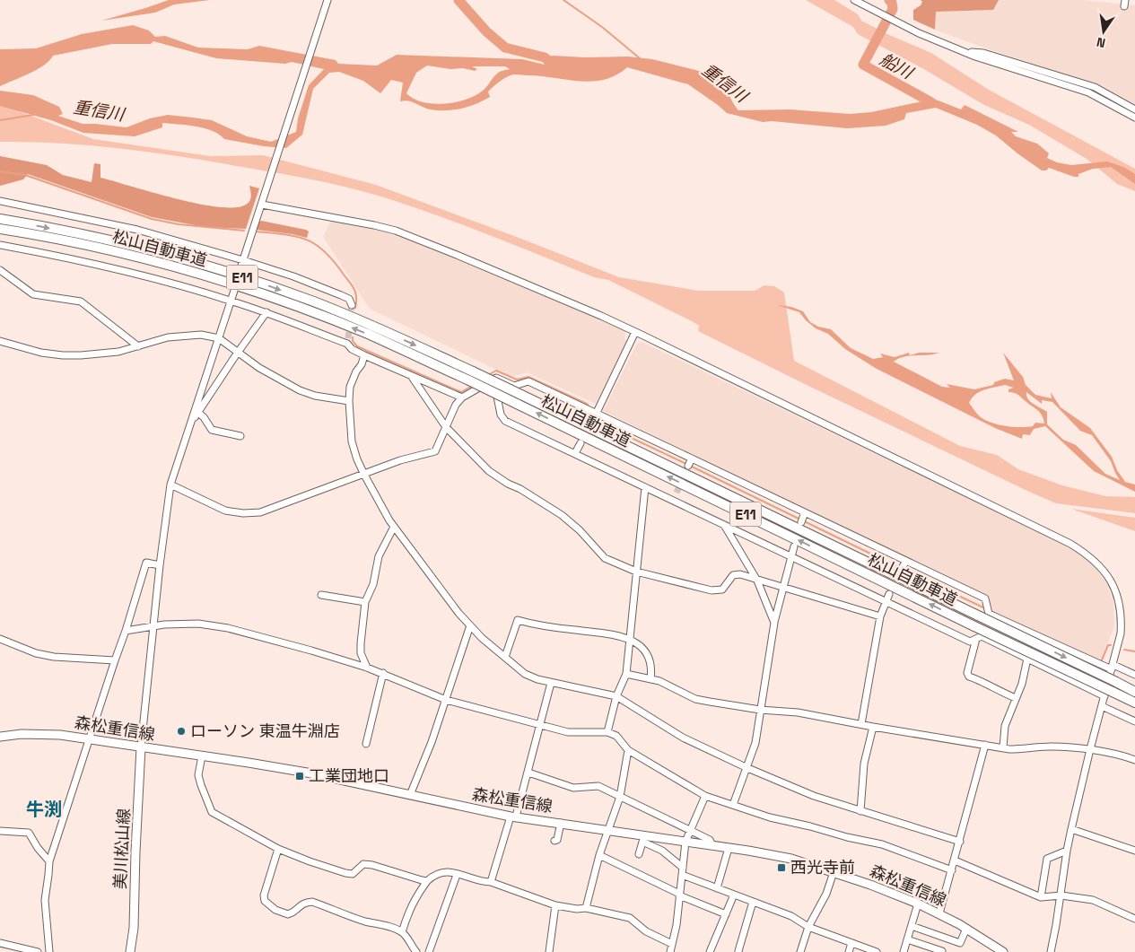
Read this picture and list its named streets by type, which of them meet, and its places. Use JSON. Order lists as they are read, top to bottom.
{
  "streets": {
    "highway": ["松山自動車道", "E11"],
    "main road": ["森松重信線", "美川松山線"]
  },
  "crossings": [
    ["森松重信線", "美川松山線"]
  ],
  "districts": ["牛渕"],
  "water": ["船川", "重信川"],
  "places": {
    "other": ["ローソン 東温牛淵店"],
    "transit": ["工業団地口", "西光寺前"]
  },
  "north": "bottom"
}
